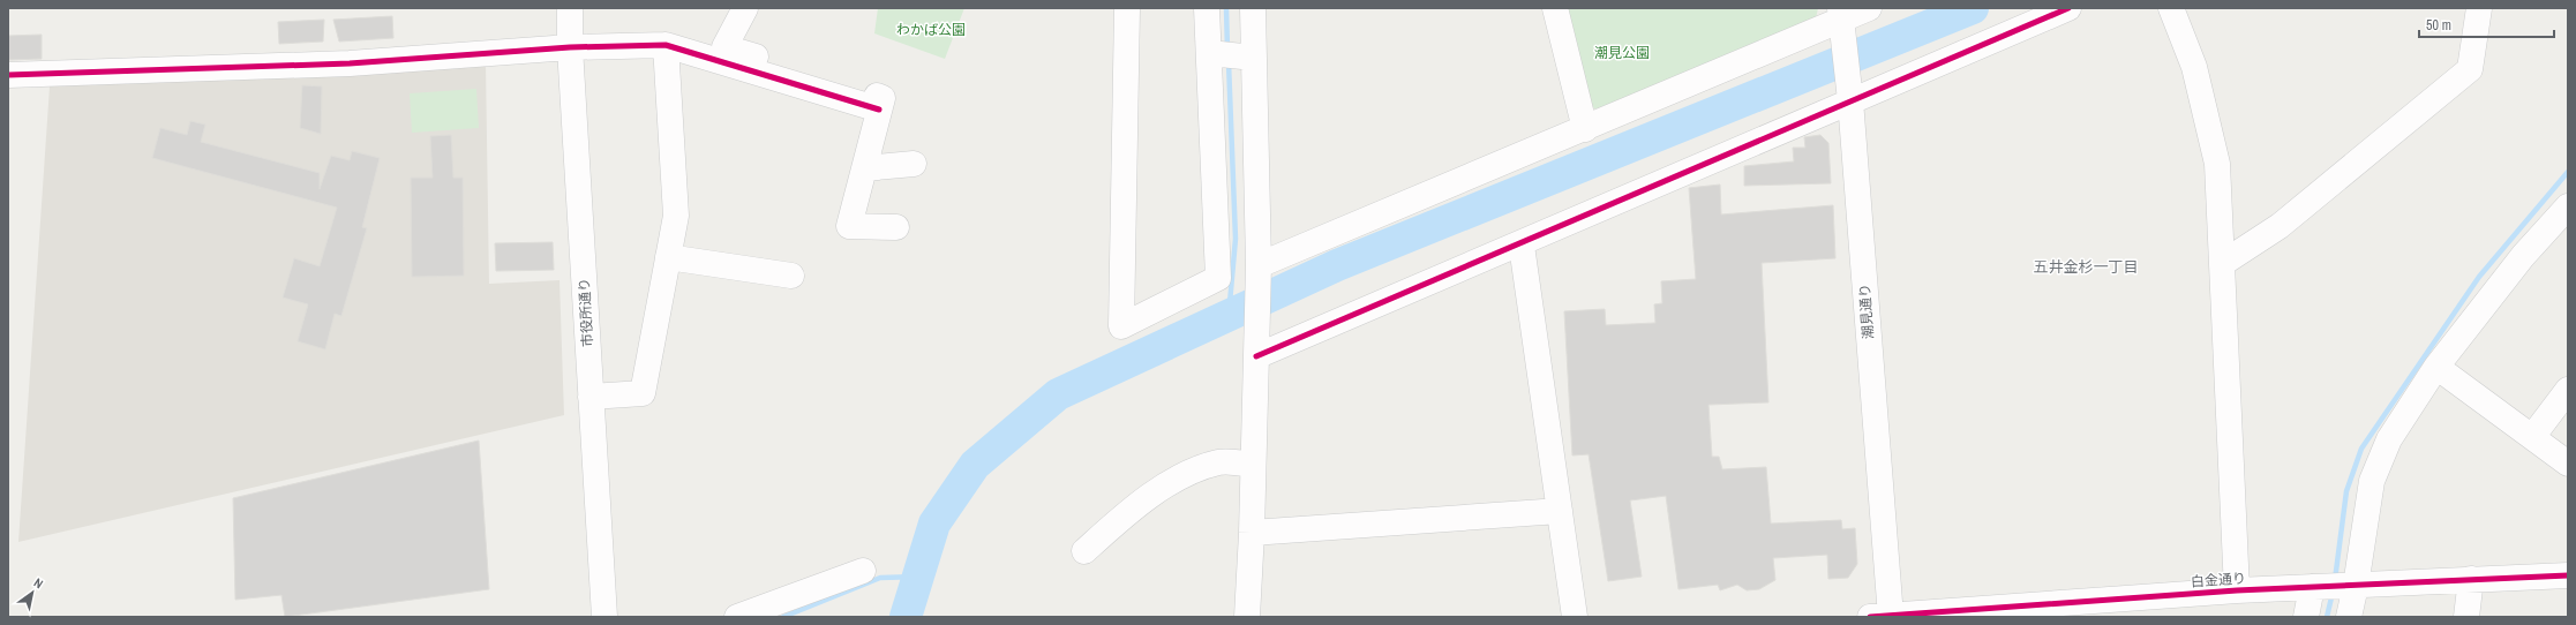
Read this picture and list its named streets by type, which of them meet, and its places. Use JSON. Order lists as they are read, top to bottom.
{
  "streets": {
    "street": ["潮見通り", "市役所通り", "白金通り"]
  },
  "crossings": [
    ["潮見通り", "白金通り"]
  ],
  "districts": ["五井金杉一丁目"],
  "parks": ["わかば公園", "潮見公園"],
  "scale_bar": "50 m",
  "north": "top right"
}
